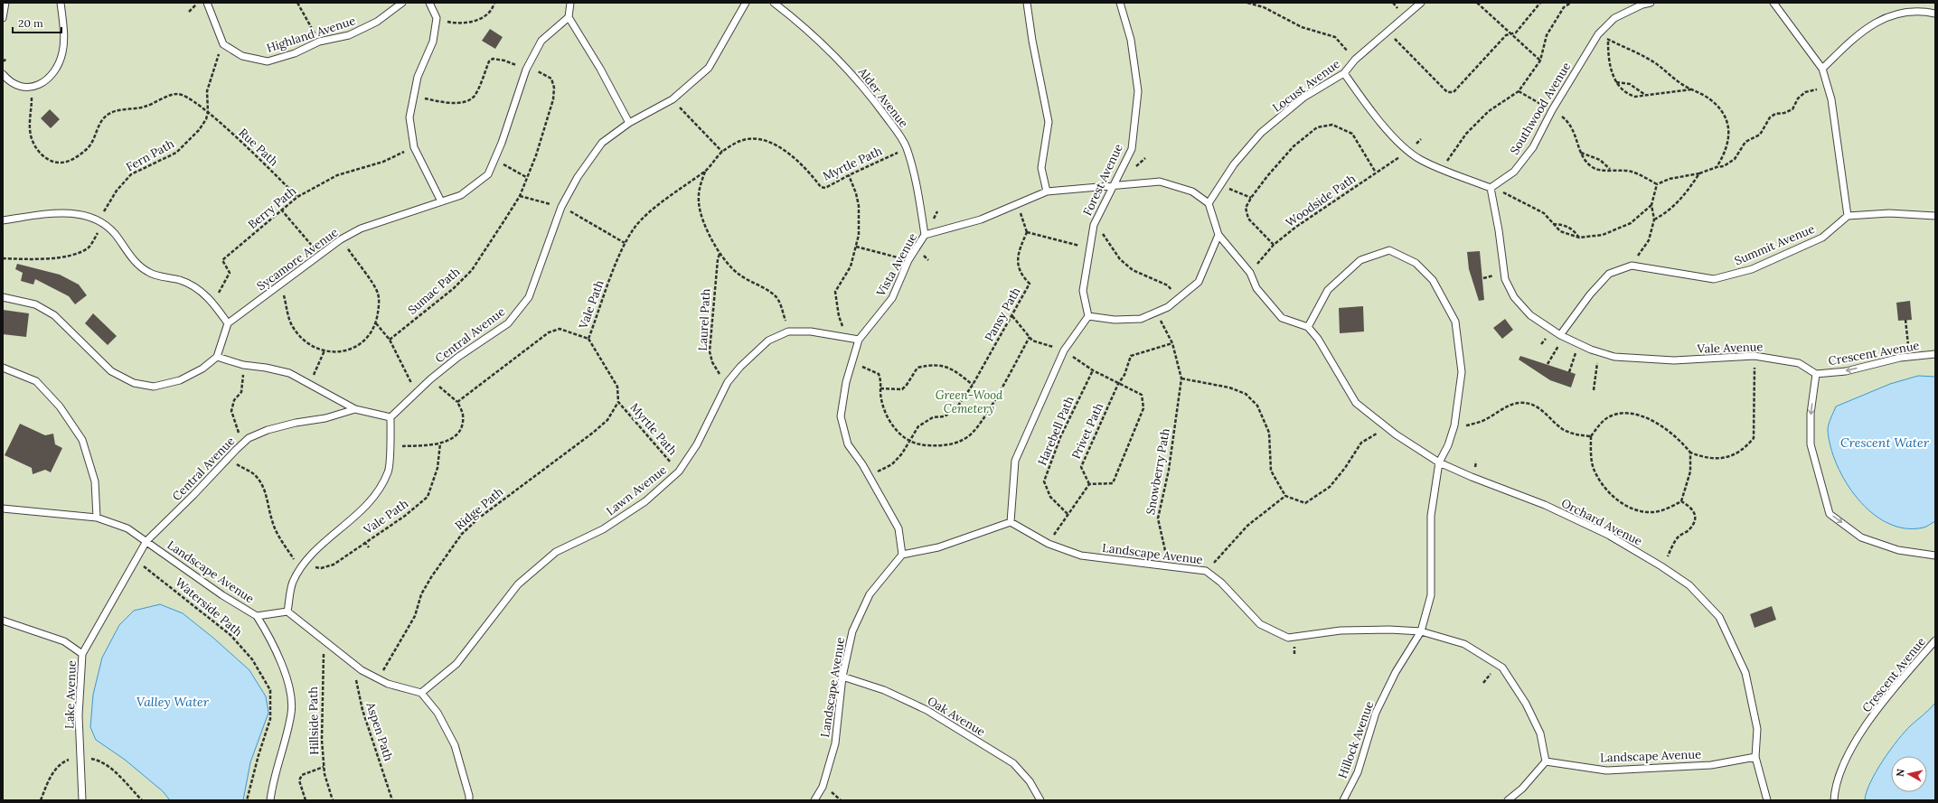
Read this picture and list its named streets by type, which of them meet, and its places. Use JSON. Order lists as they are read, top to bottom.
{
  "streets": {
    "lane": [
      "Highland Avenue",
      "Locust Avenue",
      "Alder Avenue",
      "Southwood Avenue",
      "Forest Avenue",
      "Summit Avenue",
      "Sycamore Avenue",
      "Vista Avenue",
      "Central Avenue",
      "Vale Avenue",
      "Crescent Avenue",
      "Lawn Avenue",
      "Orchard Avenue",
      "Landscape Avenue",
      "Lake Avenue",
      "Oak Avenue",
      "Hillock Avenue"
    ],
    "path": [
      "Rue Path",
      "Fern Path",
      "Myrtle Path",
      "Woodside Path",
      "Berry Path",
      "Sumac Path",
      "Vale Path",
      "Pansy Path",
      "Laurel Path",
      "Harebell Path",
      "Privet Path",
      "Snowberry Path",
      "Ridge Path",
      "Waterside Path",
      "Hillside Path",
      "Aspen Path"
    ]
  },
  "crossings": [
    ["Highland Avenue", "Fern Path"],
    ["Locust Avenue", "Forest Avenue"],
    ["Locust Avenue", "Vista Avenue"],
    ["Alder Avenue", "Myrtle Path"],
    ["Alder Avenue", "Vista Avenue"],
    ["Southwood Avenue", "Vale Avenue"],
    ["Rue Path", "Fern Path"],
    ["Rue Path", "Berry Path"],
    ["Myrtle Path", "Vale Path"],
    ["Myrtle Path", "Lawn Avenue"],
    ["Myrtle Path", "Ridge Path"],
    ["Forest Avenue", "Vista Avenue"],
    ["Summit Avenue", "Vale Avenue"],
    ["Sycamore Avenue", "Sumac Path"],
    ["Vista Avenue", "Pansy Path"],
    ["Vista Avenue", "Lawn Avenue"],
    ["Vista Avenue", "Landscape Avenue"],
    ["Vale Path", "Central Avenue"],
    ["Laurel Path", "Lawn Avenue"],
    ["Central Avenue", "Landscape Avenue"],
    ["Central Avenue", "Lake Avenue"],
    ["Vale Avenue", "Crescent Avenue"],
    ["Snowberry Path", "Landscape Avenue"],
    ["Orchard Avenue", "Landscape Avenue"],
    ["Landscape Avenue", "Lake Avenue"],
    ["Landscape Avenue", "Oak Avenue"],
    ["Landscape Avenue", "Hillock Avenue"],
    ["Waterside Path", "Lake Avenue"]
  ],
  "one_way": ["Crescent Avenue"],
  "water": ["Crescent Water", "Valley Water"],
  "parks": ["Green-Wood Cemetery"],
  "scale_bar": "20 m",
  "north": "left"
}
